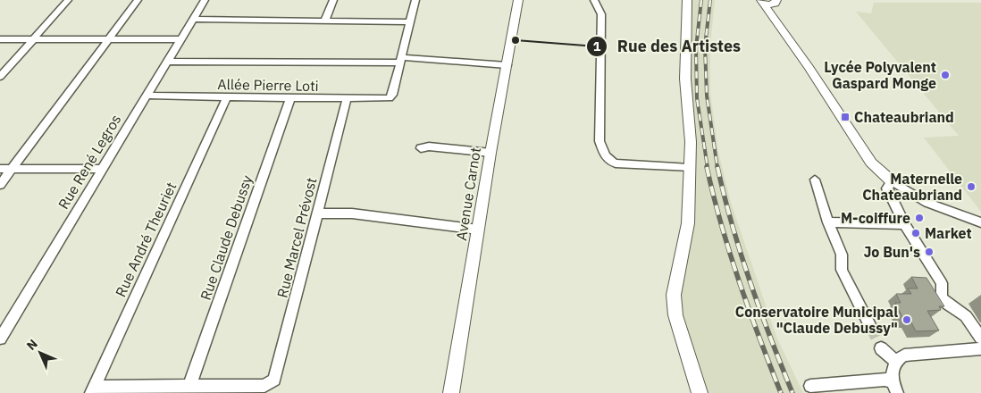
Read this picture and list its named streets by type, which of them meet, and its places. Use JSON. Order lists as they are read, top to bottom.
{
  "streets": {
    "street": [
      "Allée Pierre Loti",
      "Rue René Legros",
      "Avenue Carnot",
      "Rue Claude Debussy",
      "Rue Marcel Prévost",
      "Rue André Theuriet"
    ]
  },
  "crossings": [
    ["Allée Pierre Loti", "Rue René Legros"],
    ["Allée Pierre Loti", "Rue Claude Debussy"],
    ["Allée Pierre Loti", "Rue Marcel Prévost"],
    ["Allée Pierre Loti", "Rue André Theuriet"]
  ],
  "places": {
    "other": [
      "Rue des Artistes",
      "Lycée Polyvalent Gaspard Monge",
      "Maternelle Chateaubriand",
      "M-coiffure",
      "Market",
      "Jo Bun's",
      "Conservatoire Municipal \"Claude Debussy\""
    ],
    "transit": ["Chateaubriand"]
  },
  "north": "top left"
}
